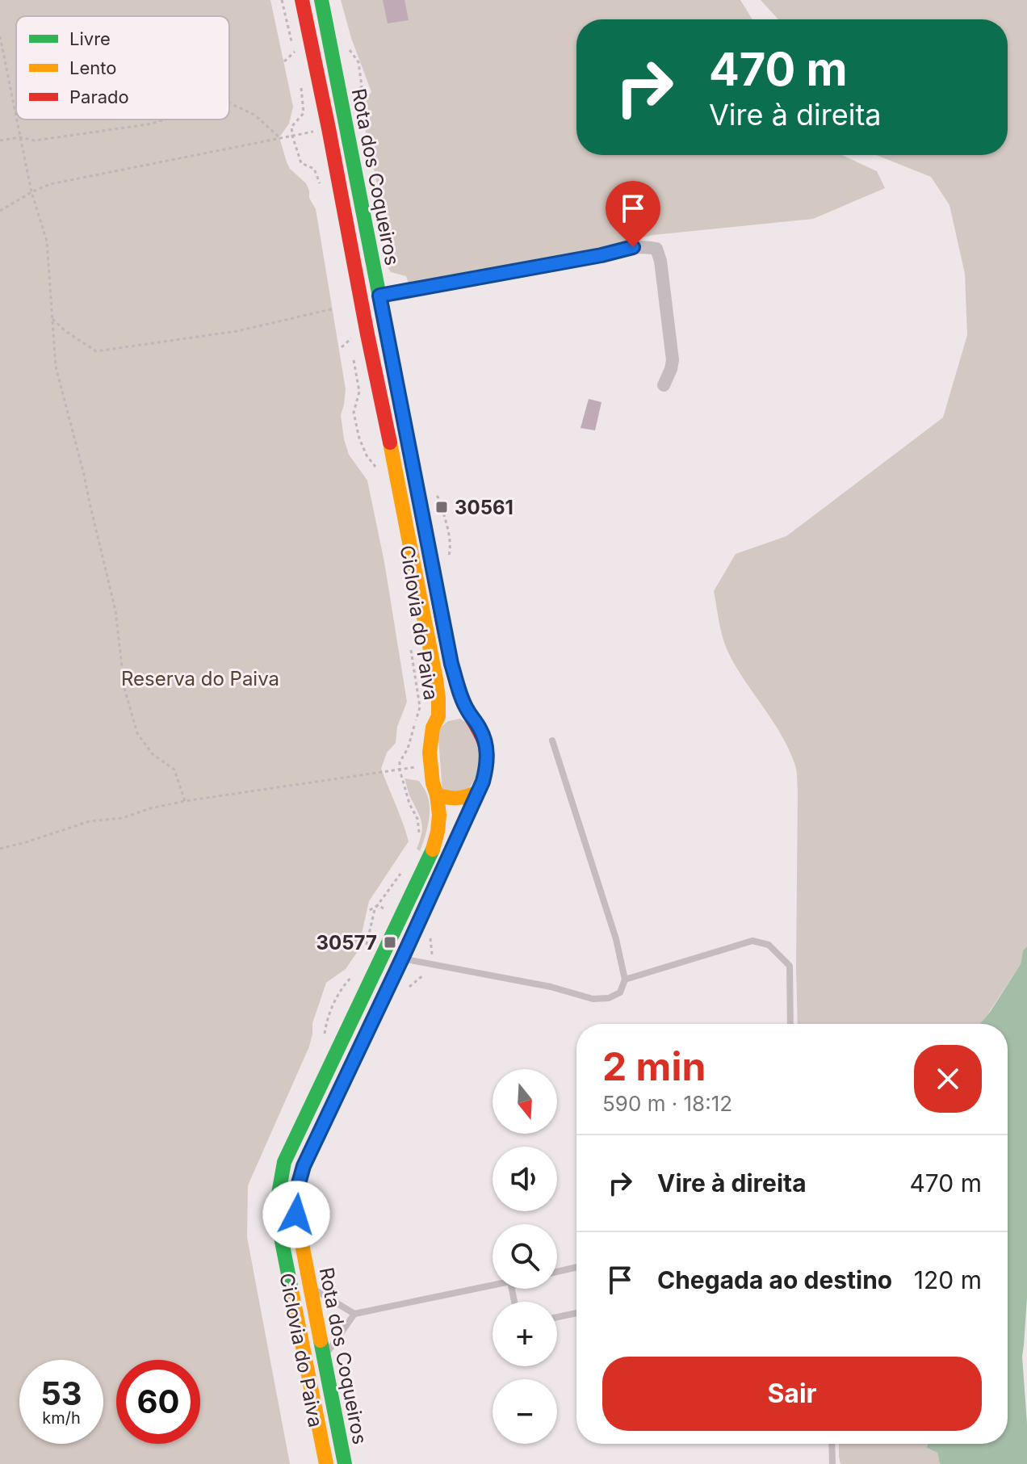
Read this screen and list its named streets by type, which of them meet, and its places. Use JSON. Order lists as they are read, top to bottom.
{
  "streets": {
    "main road": ["Rota dos Coqueiros"],
    "path": ["Ciclovia do Paiva"]
  },
  "parks": ["Reserva do Paiva"],
  "places": {
    "transit": ["30561", "30577"]
  },
  "legend": ["Livre", "Lento", "Parado"],
  "north": "bottom",
  "page": {
    "turn": ["470 m", "Vire à direita"],
    "heading": ["2 min", "590 m · 18:12"],
    "map_buttons": ["+", "−"],
    "list": [
      {
        "name": "Vire à direita",
        "value": "470 m"
      },
      {
        "name": "Chegada ao destino",
        "value": "120 m"
      }
    ],
    "buttons": "Sair",
    "speed": "53 km/h",
    "limit": "60"
  }
}
